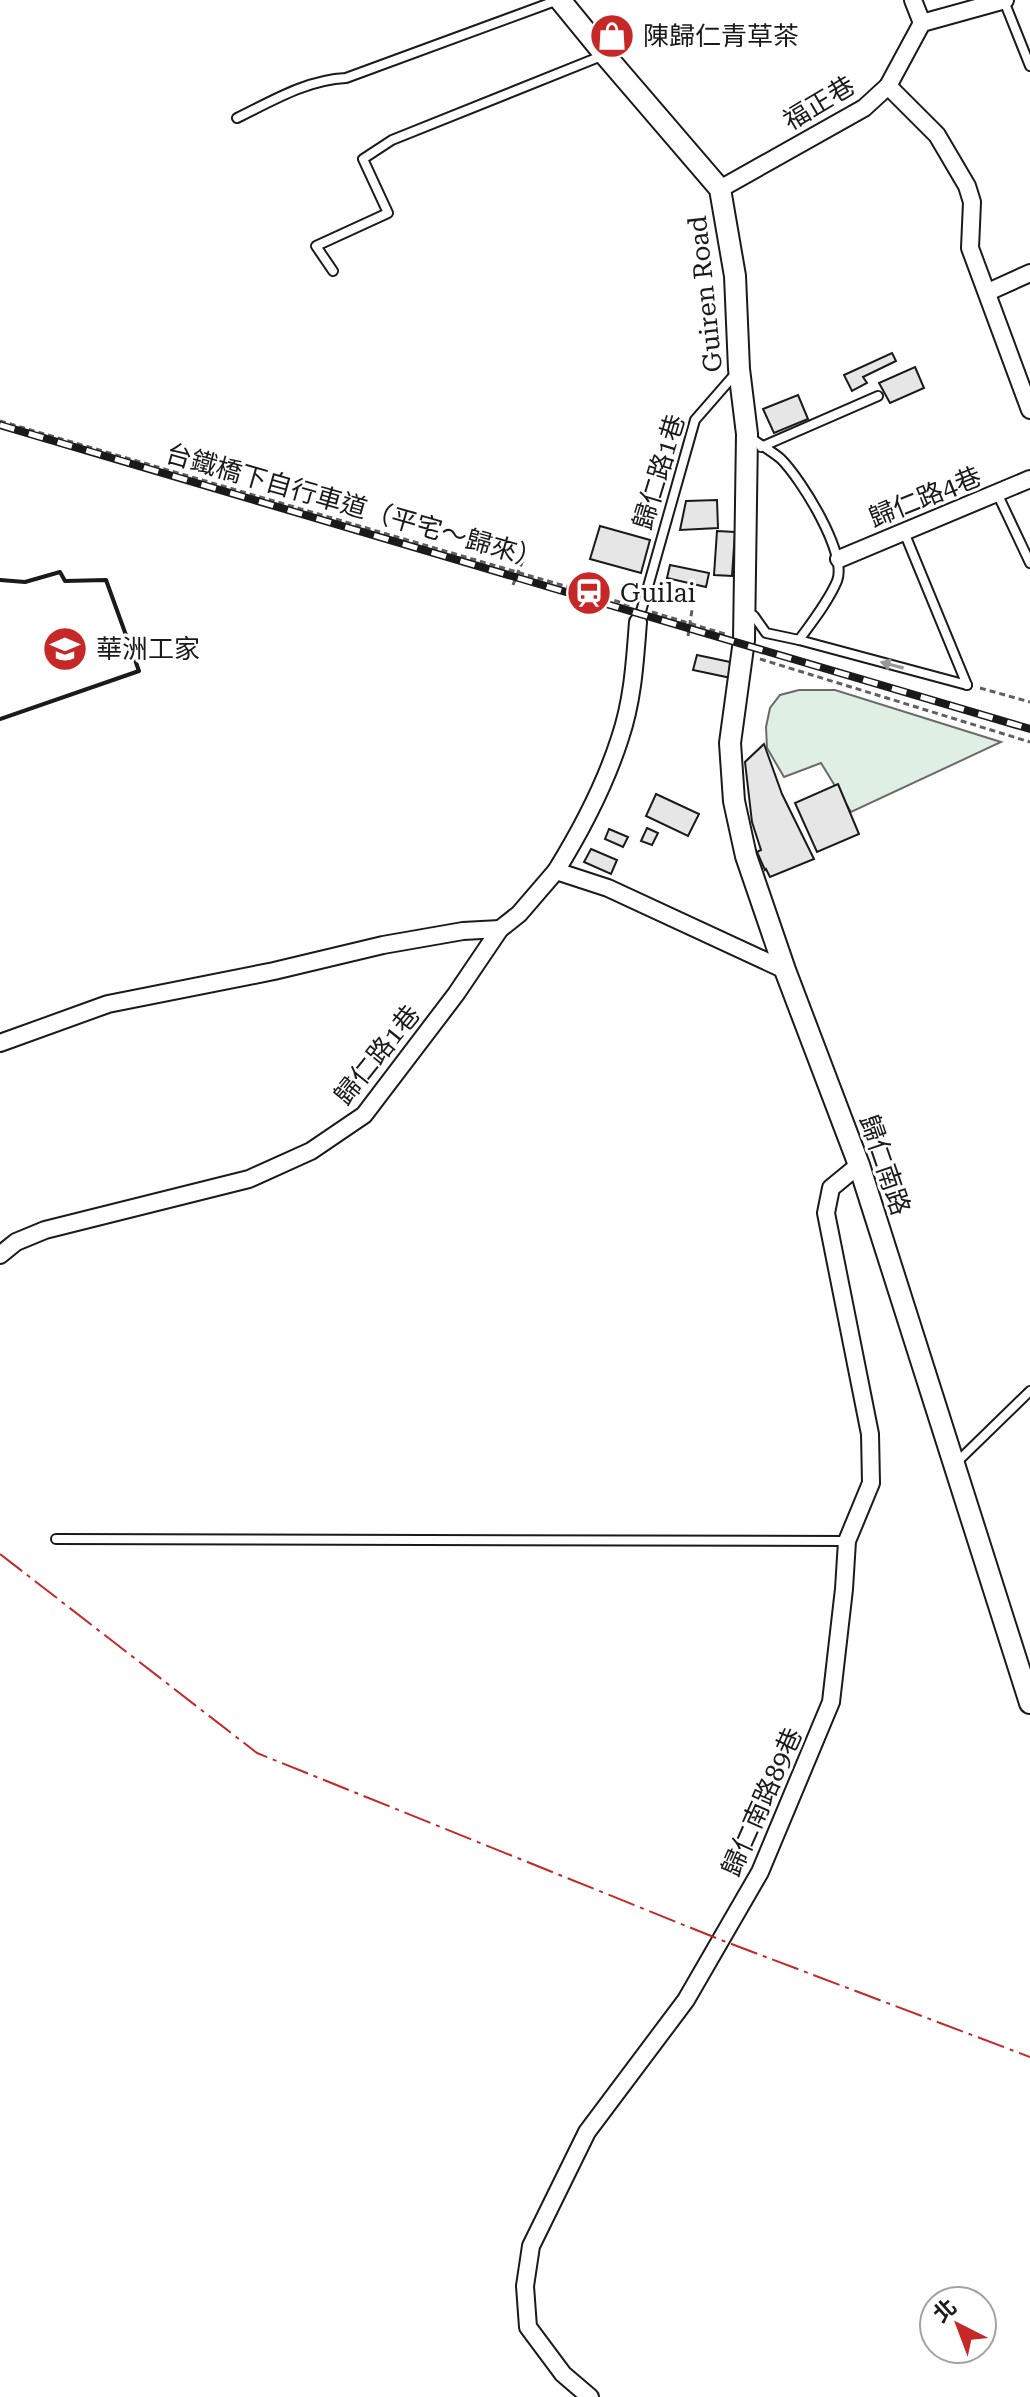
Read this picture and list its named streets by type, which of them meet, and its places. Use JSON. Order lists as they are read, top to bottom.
{
  "streets": {
    "street": [
      "福正巷",
      "Guiren Road",
      "歸仁路1巷",
      "歸仁路4巷",
      "歸仁南路",
      "歸仁南路89巷"
    ],
    "path": ["台鐵橋下自行車道（平宅～歸來）"]
  },
  "crossings": [
    ["福正巷", "Guiren Road"],
    ["Guiren Road", "歸仁路1巷"],
    ["Guiren Road", "台鐵橋下自行車道（平宅～歸來）"],
    ["Guiren Road", "歸仁南路"],
    ["歸仁路1巷", "台鐵橋下自行車道（平宅～歸來）"],
    ["台鐵橋下自行車道（平宅～歸來）", "歸仁南路"],
    ["歸仁南路", "歸仁南路89巷"]
  ],
  "places": {
    "shop": ["陳歸仁青草茶"],
    "station": ["Guilai"],
    "school or university": ["華洲工家"]
  },
  "north": "top left"
}
